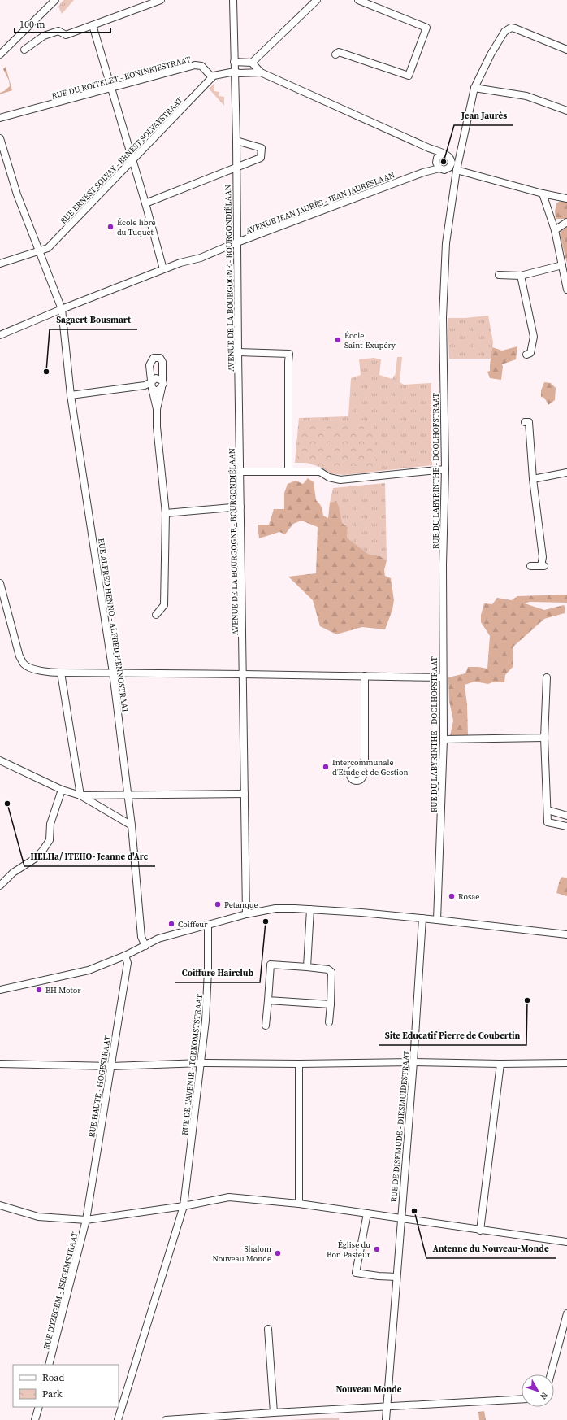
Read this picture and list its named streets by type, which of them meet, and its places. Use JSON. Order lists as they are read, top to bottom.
{
  "streets": {
    "street": [
      "RUE DU ROITELET - KONINKJESTRAAT",
      "RUE ERNEST SOLVAY - ERNEST SOLVAYSTRAAT",
      "AVENUE JEAN JAURÈS - JEAN JAURÈSLAAN",
      "AVENUE DE LA BOURGOGNE - BOURGONDIËLAAN",
      "RUE DU LABYRINTHE - DOOLHOFSTRAAT",
      "RUE ALFRED HENNO - ALFRED HENNOSTRAAT",
      "RUE DE L'AVENIR - TOEKOMSTSTRAAT",
      "RUE HAUTE - HOGESTRAAT",
      "RUE DE DISKMUDE - DIKSMUIDESTRAAT",
      "RUE D'IZEGEM - ISEGEMSTRAAT"
    ]
  },
  "crossings": [
    ["RUE DU ROITELET - KONINKJESTRAAT", "RUE ERNEST SOLVAY - ERNEST SOLVAYSTRAAT"],
    ["RUE ERNEST SOLVAY - ERNEST SOLVAYSTRAAT", "RUE ALFRED HENNO - ALFRED HENNOSTRAAT"],
    ["AVENUE JEAN JAURÈS - JEAN JAURÈSLAAN", "AVENUE DE LA BOURGOGNE - BOURGONDIËLAAN"],
    ["AVENUE JEAN JAURÈS - JEAN JAURÈSLAAN", "RUE ALFRED HENNO - ALFRED HENNOSTRAAT"],
    ["RUE HAUTE - HOGESTRAAT", "RUE D'IZEGEM - ISEGEMSTRAAT"]
  ],
  "districts": ["Nouveau Monde"],
  "places": [
    "Jean Jaurès",
    "École libre du Tuquet",
    "École Saint-Exupéry",
    "Sagaert-Bousmart",
    "Intercommunale d’Etude et de Gestion",
    "HELHa/ ITEHO- Jeanne d'Arc",
    "Rosae",
    "Petanque",
    "Coiffure Hairclub",
    "Coiffeur",
    "BH Motor",
    "Site Educatif Pierre de Coubertin",
    "Antenne du Nouveau-Monde",
    "Église du Bon Pasteur",
    "Shalom Nouveau Monde"
  ],
  "legend": ["Road", "Park"],
  "scale_bar": "100 m",
  "north": "bottom right"
}
